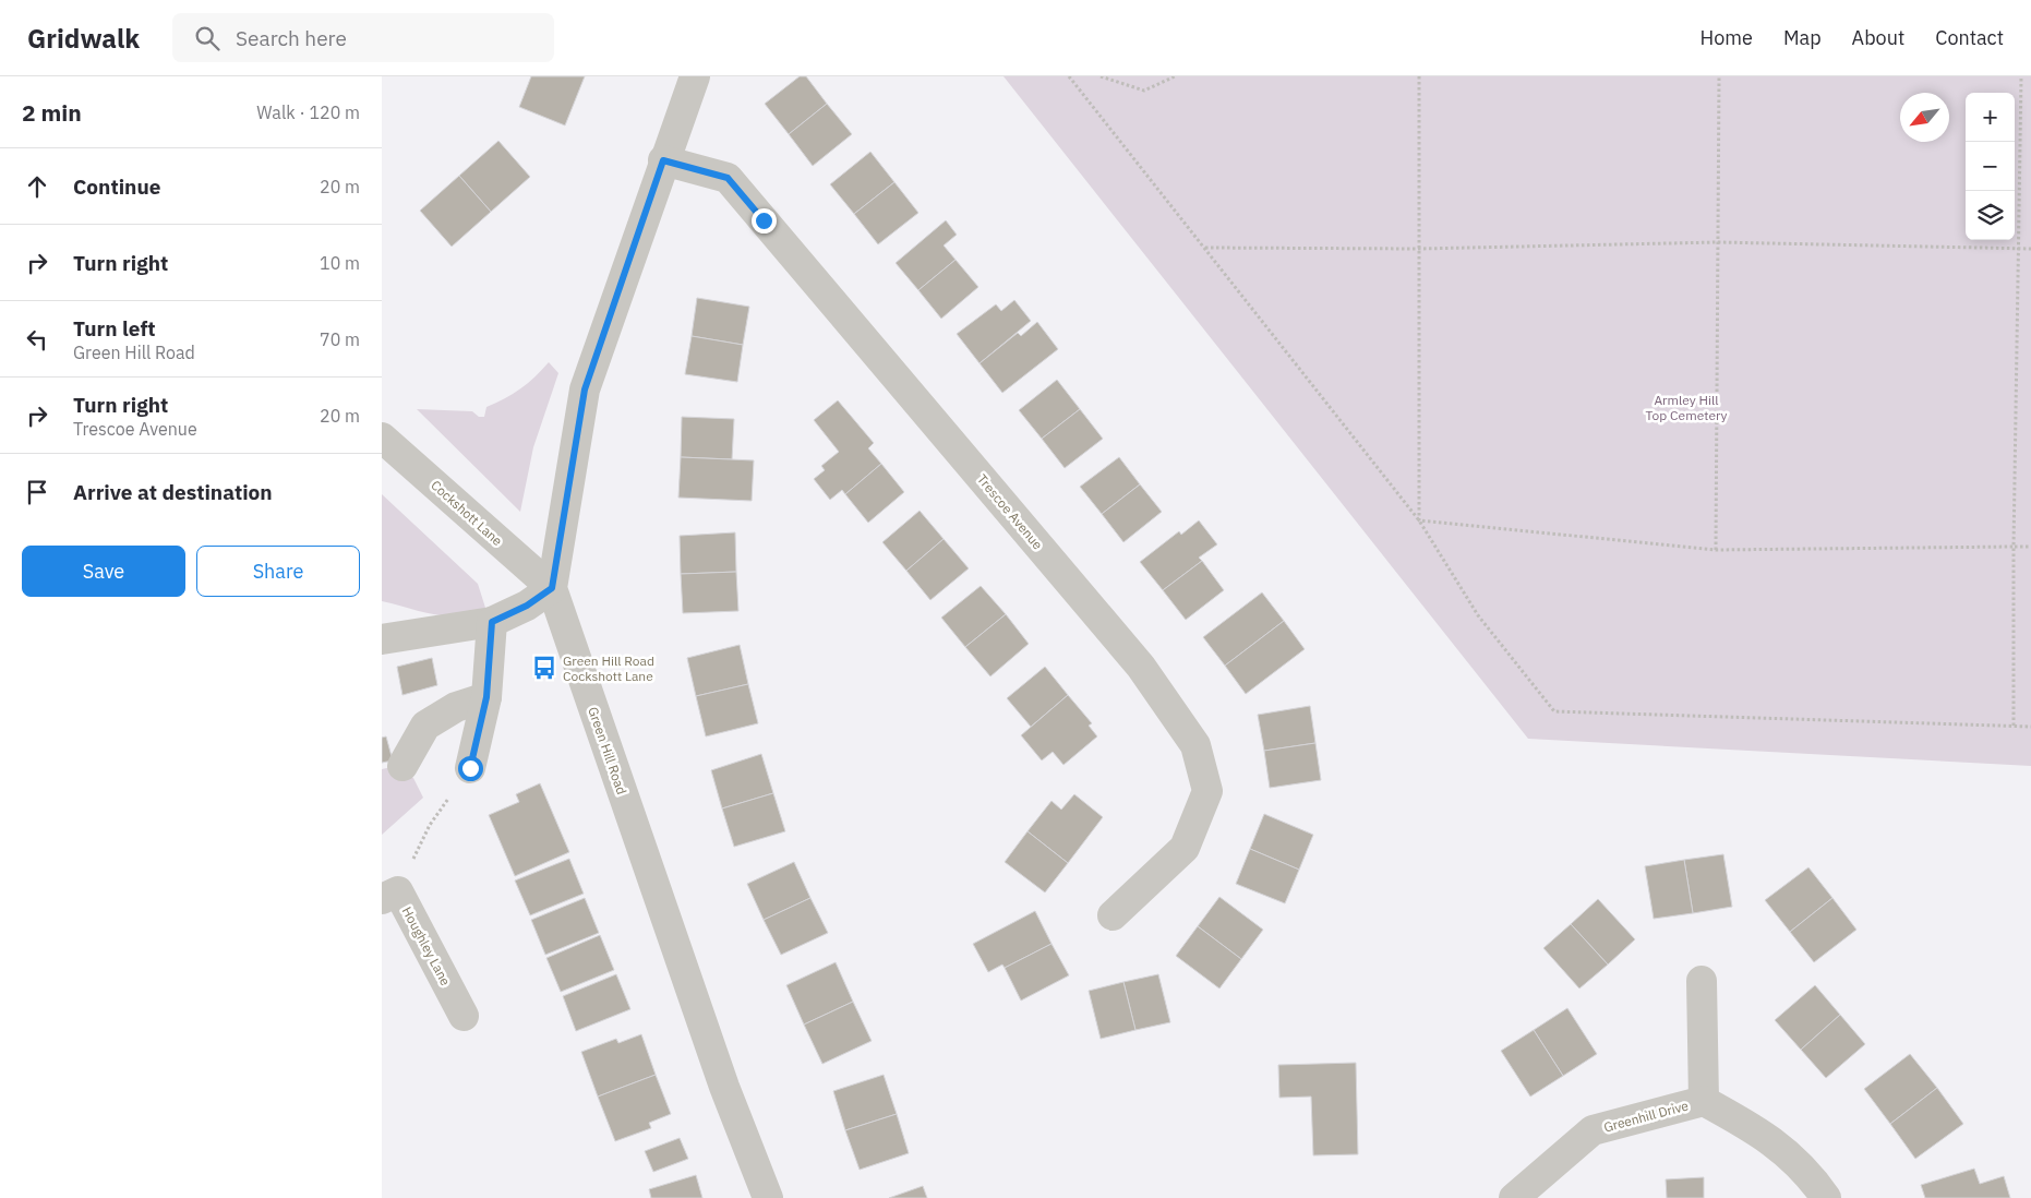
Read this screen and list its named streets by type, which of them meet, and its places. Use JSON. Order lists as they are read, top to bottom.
{
  "streets": {
    "street": [
      "Trescoe Avenue",
      "Cockshott Lane",
      "Green Hill Road",
      "Houghley Lane",
      "Greenhill Drive"
    ]
  },
  "crossings": [
    ["Trescoe Avenue", "Green Hill Road"],
    ["Cockshott Lane", "Green Hill Road"]
  ],
  "parks": ["Armley Hill Top Cemetery"],
  "places": {
    "bus stop": ["Green Hill Road Cockshott Lane"]
  },
  "north": "bottom left",
  "page": {
    "header": "Gridwalk",
    "search": "Search here",
    "nav": [
      "Home",
      "Map",
      "About",
      "Contact"
    ],
    "heading": ["2 min", "Walk · 120 m"],
    "map_buttons": ["+", "−"],
    "list": [
      ["Continue", "20 m"],
      ["Turn right", "10 m"],
      ["Turn left", "Green Hill Road", "70 m"],
      ["Turn right", "Trescoe Avenue", "20 m"],
      "Arrive at destination"
    ],
    "buttons": ["Save", "Share"]
  }
}
